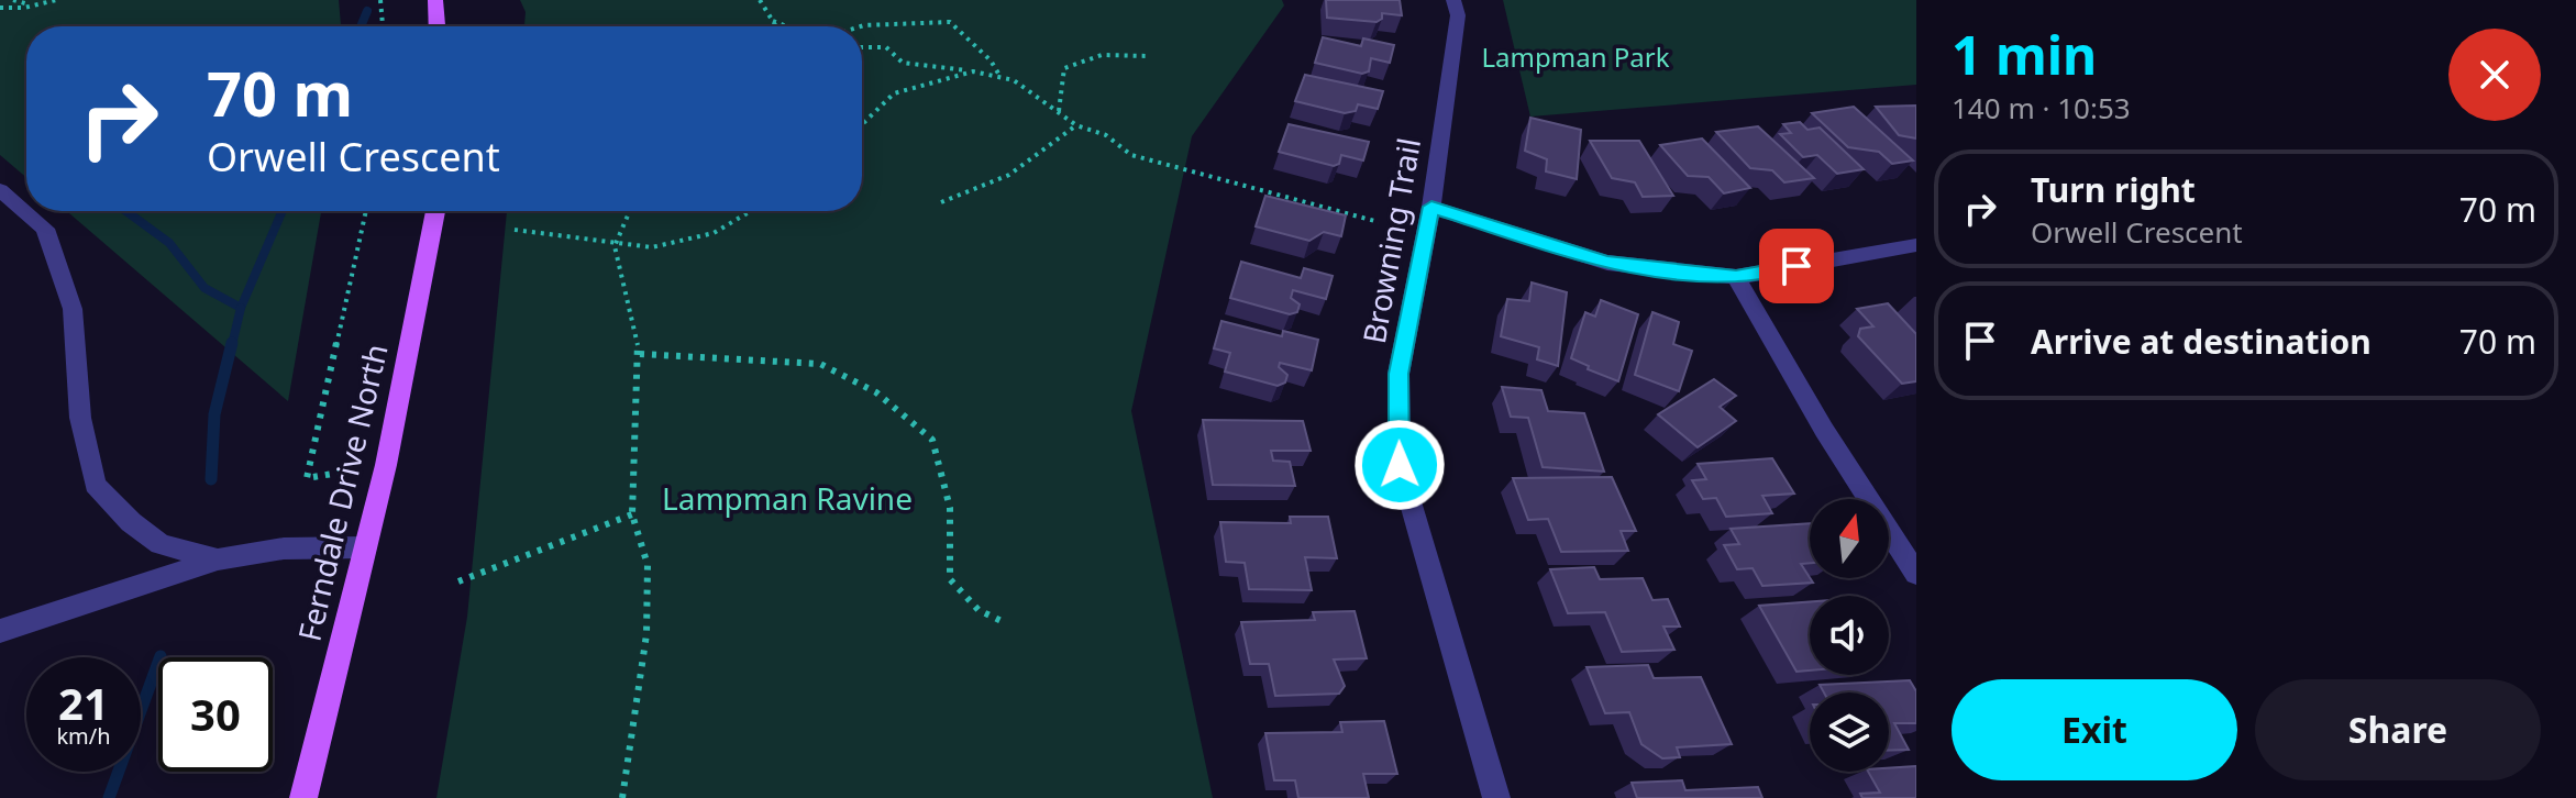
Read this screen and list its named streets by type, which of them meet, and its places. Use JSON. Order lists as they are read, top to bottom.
{
  "streets": {
    "main road": ["Ferndale Drive North"],
    "street": ["Browning Trail"]
  },
  "parks": ["Lampman Park", "Lampman Ravine"],
  "north": "top",
  "page": {
    "heading": ["1 min", "140 m · 10:53"],
    "turn": ["70 m", "Orwell Crescent"],
    "list": [
      {
        "name": "Turn right",
        "note": "Orwell Crescent",
        "value": "70 m"
      },
      {
        "name": "Arrive at destination",
        "value": "70 m"
      }
    ],
    "speed": "21 km/h",
    "limit": "30",
    "buttons": ["Exit", "Share"]
  }
}
